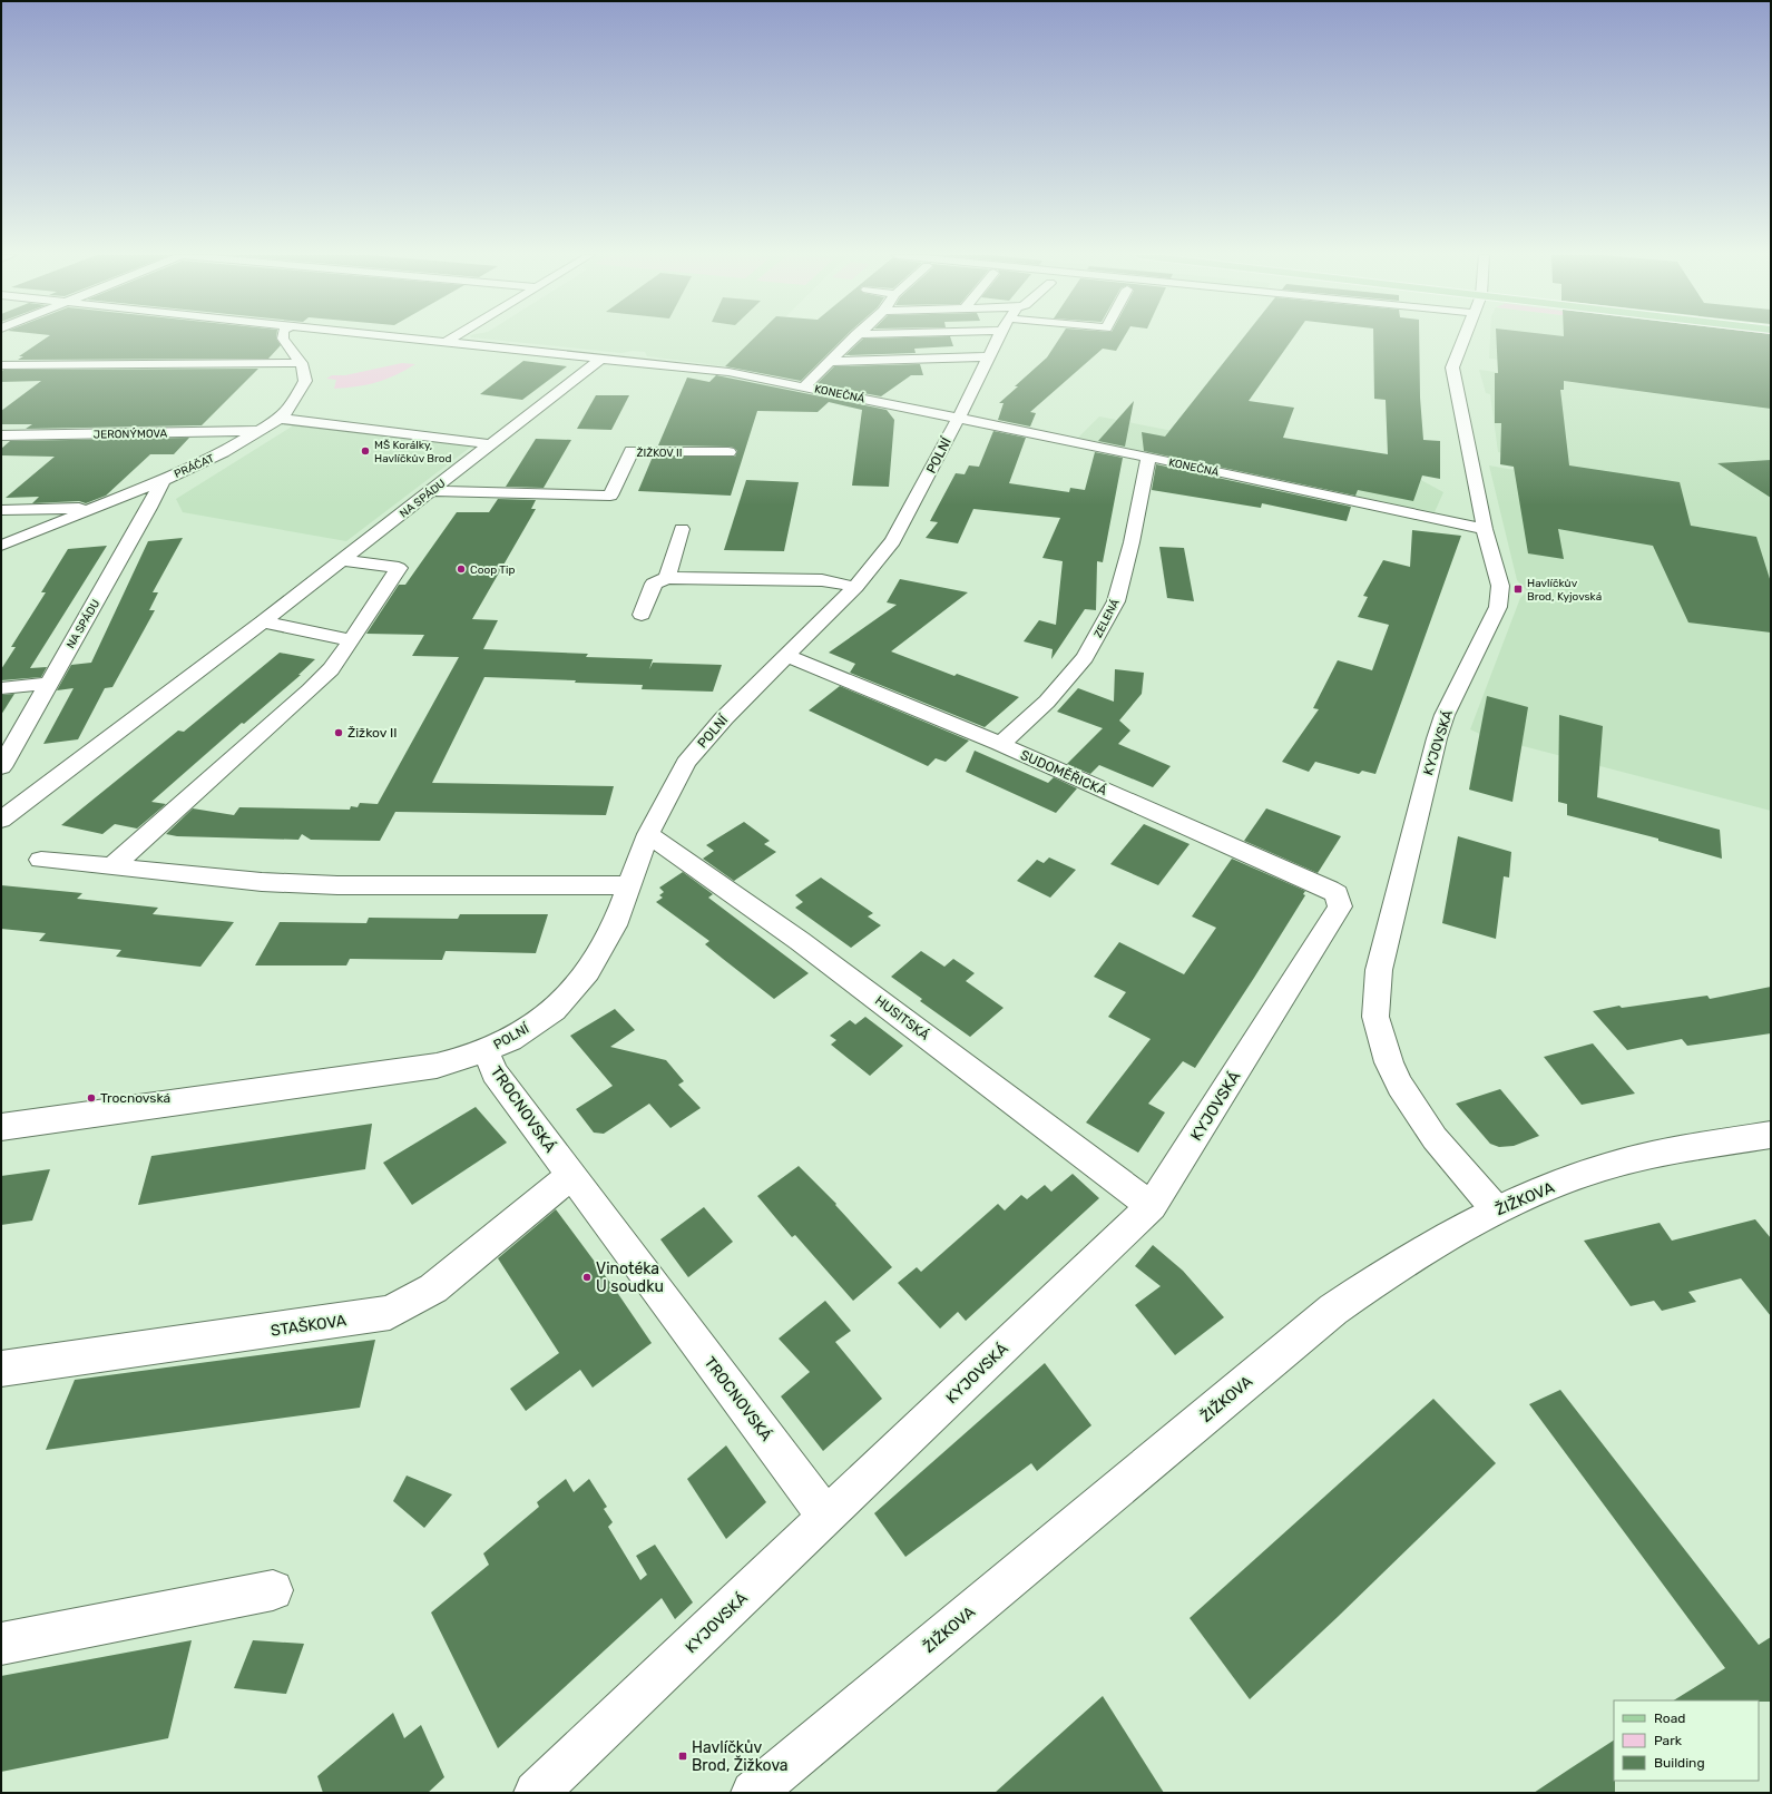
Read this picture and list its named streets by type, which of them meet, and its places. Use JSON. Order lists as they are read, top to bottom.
{
  "streets": {
    "street": [
      "KONEČNÁ",
      "JERONÝMOVA",
      "ŽIŽKOV II",
      "POLNÍ",
      "PRÁČAT",
      "NA SPÁDU",
      "ZELENÁ",
      "KYJOVSKÁ",
      "SUDOMĚŘICKÁ",
      "HUSITSKÁ",
      "TROCNOVSKÁ",
      "ŽIŽKOVA",
      "STAŠKOVA"
    ]
  },
  "crossings": [
    ["KONEČNÁ", "POLNÍ"],
    ["KONEČNÁ", "NA SPÁDU"],
    ["KONEČNÁ", "ZELENÁ"],
    ["KONEČNÁ", "KYJOVSKÁ"],
    ["JERONÝMOVA", "PRÁČAT"],
    ["ŽIŽKOV II", "NA SPÁDU"],
    ["POLNÍ", "SUDOMĚŘICKÁ"],
    ["POLNÍ", "HUSITSKÁ"],
    ["POLNÍ", "TROCNOVSKÁ"],
    ["PRÁČAT", "NA SPÁDU"],
    ["ZELENÁ", "SUDOMĚŘICKÁ"],
    ["KYJOVSKÁ", "SUDOMĚŘICKÁ"],
    ["KYJOVSKÁ", "HUSITSKÁ"],
    ["KYJOVSKÁ", "TROCNOVSKÁ"],
    ["KYJOVSKÁ", "ŽIŽKOVA"],
    ["TROCNOVSKÁ", "STAŠKOVA"]
  ],
  "places": {
    "other": [
      "MŠ Korálky, Havlíčkův Brod",
      "Coop Tip",
      "Žižkov II",
      "Trocnovská",
      "Vinotéka U soudku"
    ],
    "transit": ["Havlíčkův Brod, Kyjovská", "Havlíčkův Brod, Žižkova"]
  },
  "legend": ["Road", "Park", "Building"]
}
